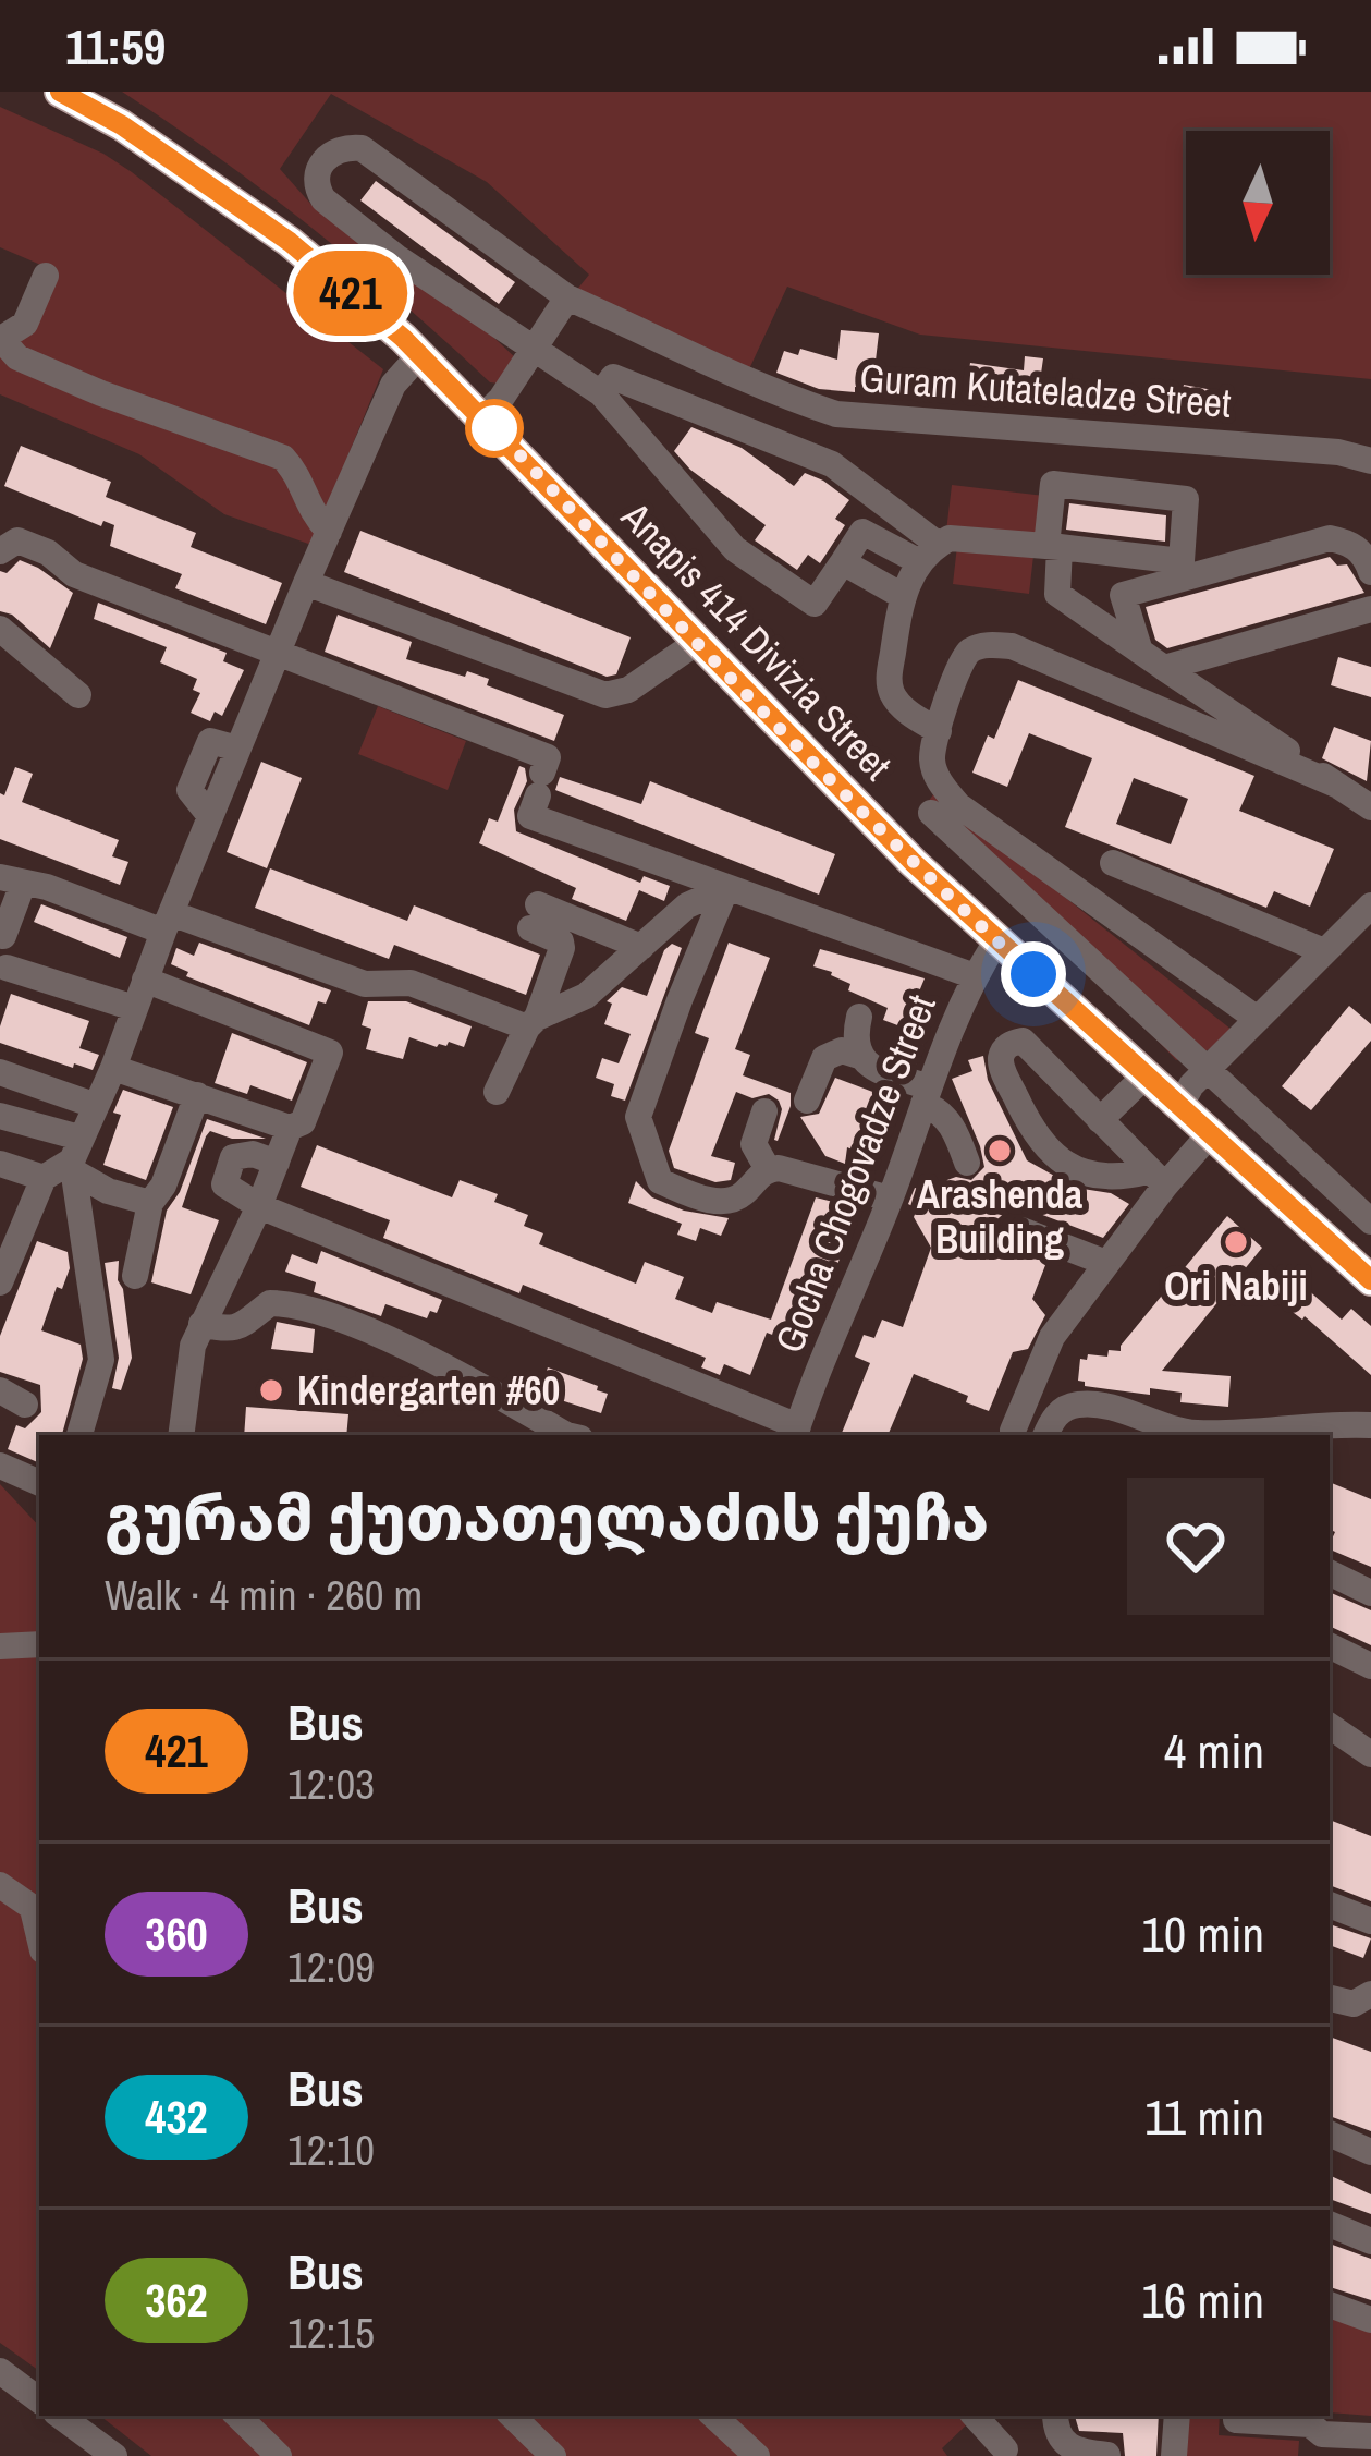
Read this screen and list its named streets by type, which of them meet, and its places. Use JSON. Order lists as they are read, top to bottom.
{
  "streets": {
    "main road": ["Anapis 414 Divizia Street"],
    "street": ["Guram Kutateladze Street", "Gocha Chogovadze Street"]
  },
  "crossings": [
    ["Anapis 414 Divizia Street", "Gocha Chogovadze Street"]
  ],
  "places": ["Arashenda Building", "Ori Nabiji", "Kindergarten #60"],
  "lines": ["bus line 421"],
  "north": "bottom",
  "page": {
    "status": "11:59",
    "on_map": "421",
    "heading": ["გურამ ქუთათელაძის ქუჩა", "Walk · 4 min · 260 m"],
    "list": [
      {
        "mark": "421",
        "name": "Bus",
        "note": "12:03",
        "value": "4 min"
      },
      {
        "mark": "360",
        "name": "Bus",
        "note": "12:09",
        "value": "10 min"
      },
      {
        "mark": "432",
        "name": "Bus",
        "note": "12:10",
        "value": "11 min"
      },
      {
        "mark": "362",
        "name": "Bus",
        "note": "12:15",
        "value": "16 min"
      }
    ]
  }
}
